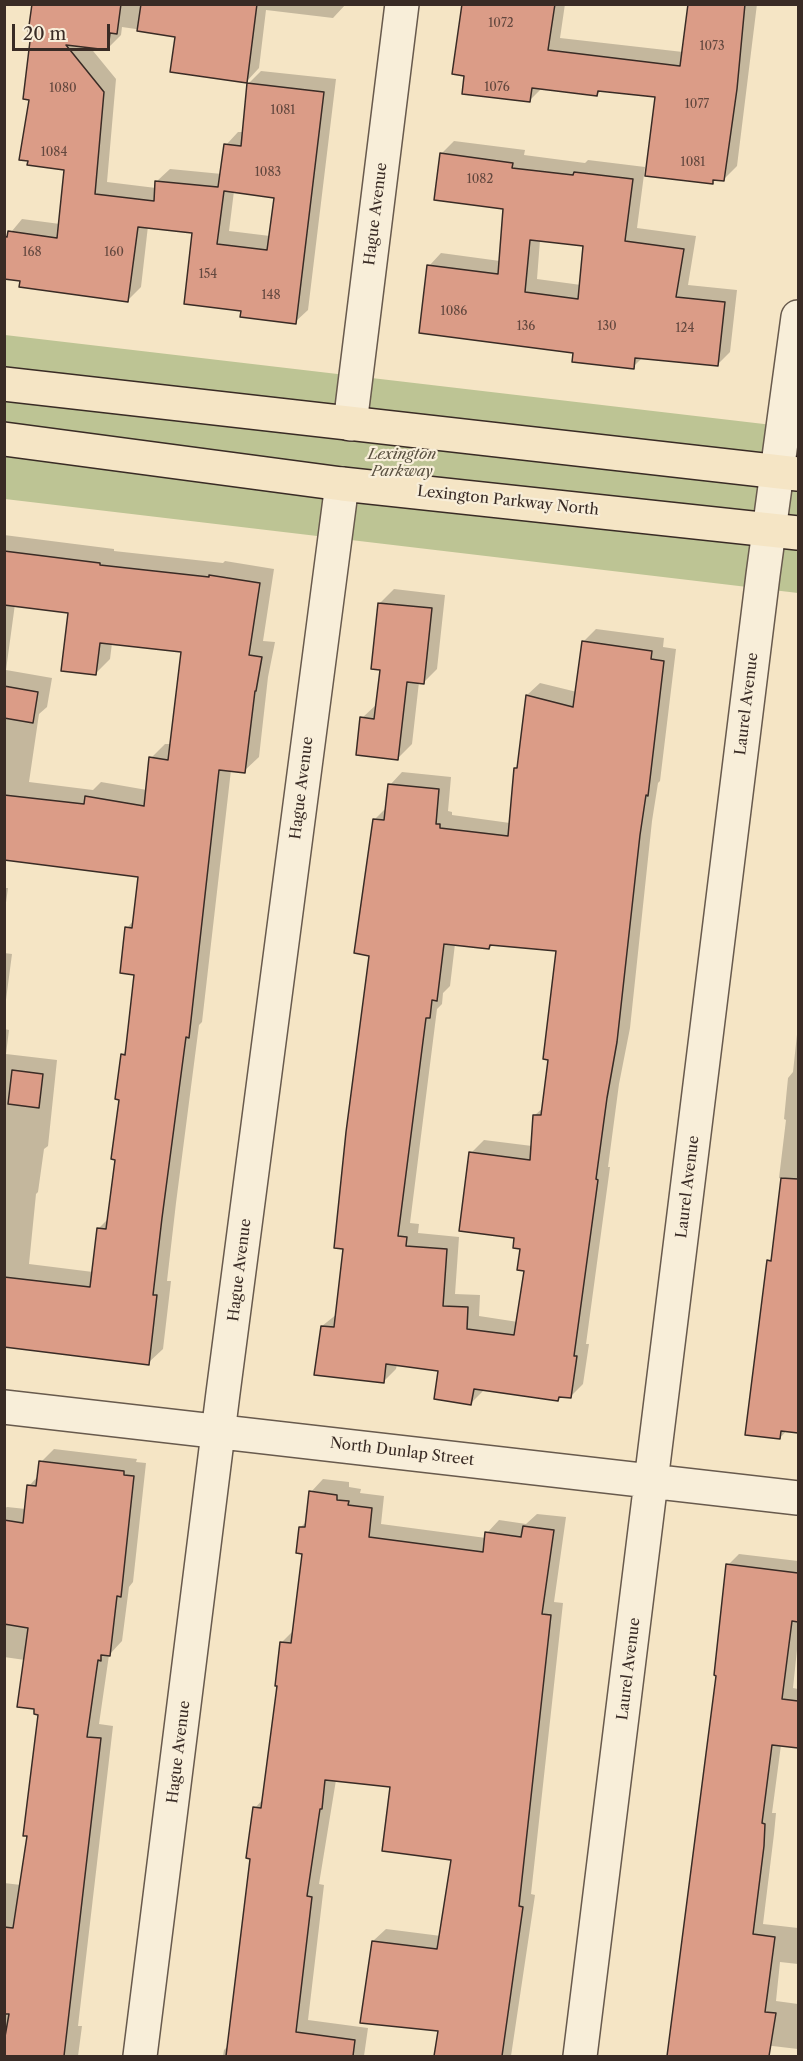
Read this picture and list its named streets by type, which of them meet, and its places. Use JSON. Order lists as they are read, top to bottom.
{
  "streets": {
    "main road": ["Lexington Parkway North"],
    "street": ["Hague Avenue", "Laurel Avenue", "North Dunlap Street"]
  },
  "crossings": [
    ["Hague Avenue", "Lexington Parkway North"],
    ["Hague Avenue", "North Dunlap Street"],
    ["Lexington Parkway North", "Laurel Avenue"],
    ["Laurel Avenue", "North Dunlap Street"]
  ],
  "parks": ["Lexington Parkway"],
  "house_numbers": [
    "1072",
    "1073",
    "1076",
    "1080",
    "1077",
    "1081",
    "1084",
    "1081",
    "1083",
    "1082",
    "168",
    "160",
    "154",
    "148",
    "1086",
    "136",
    "130",
    "124"
  ],
  "scale_bar": "20 m"
}
